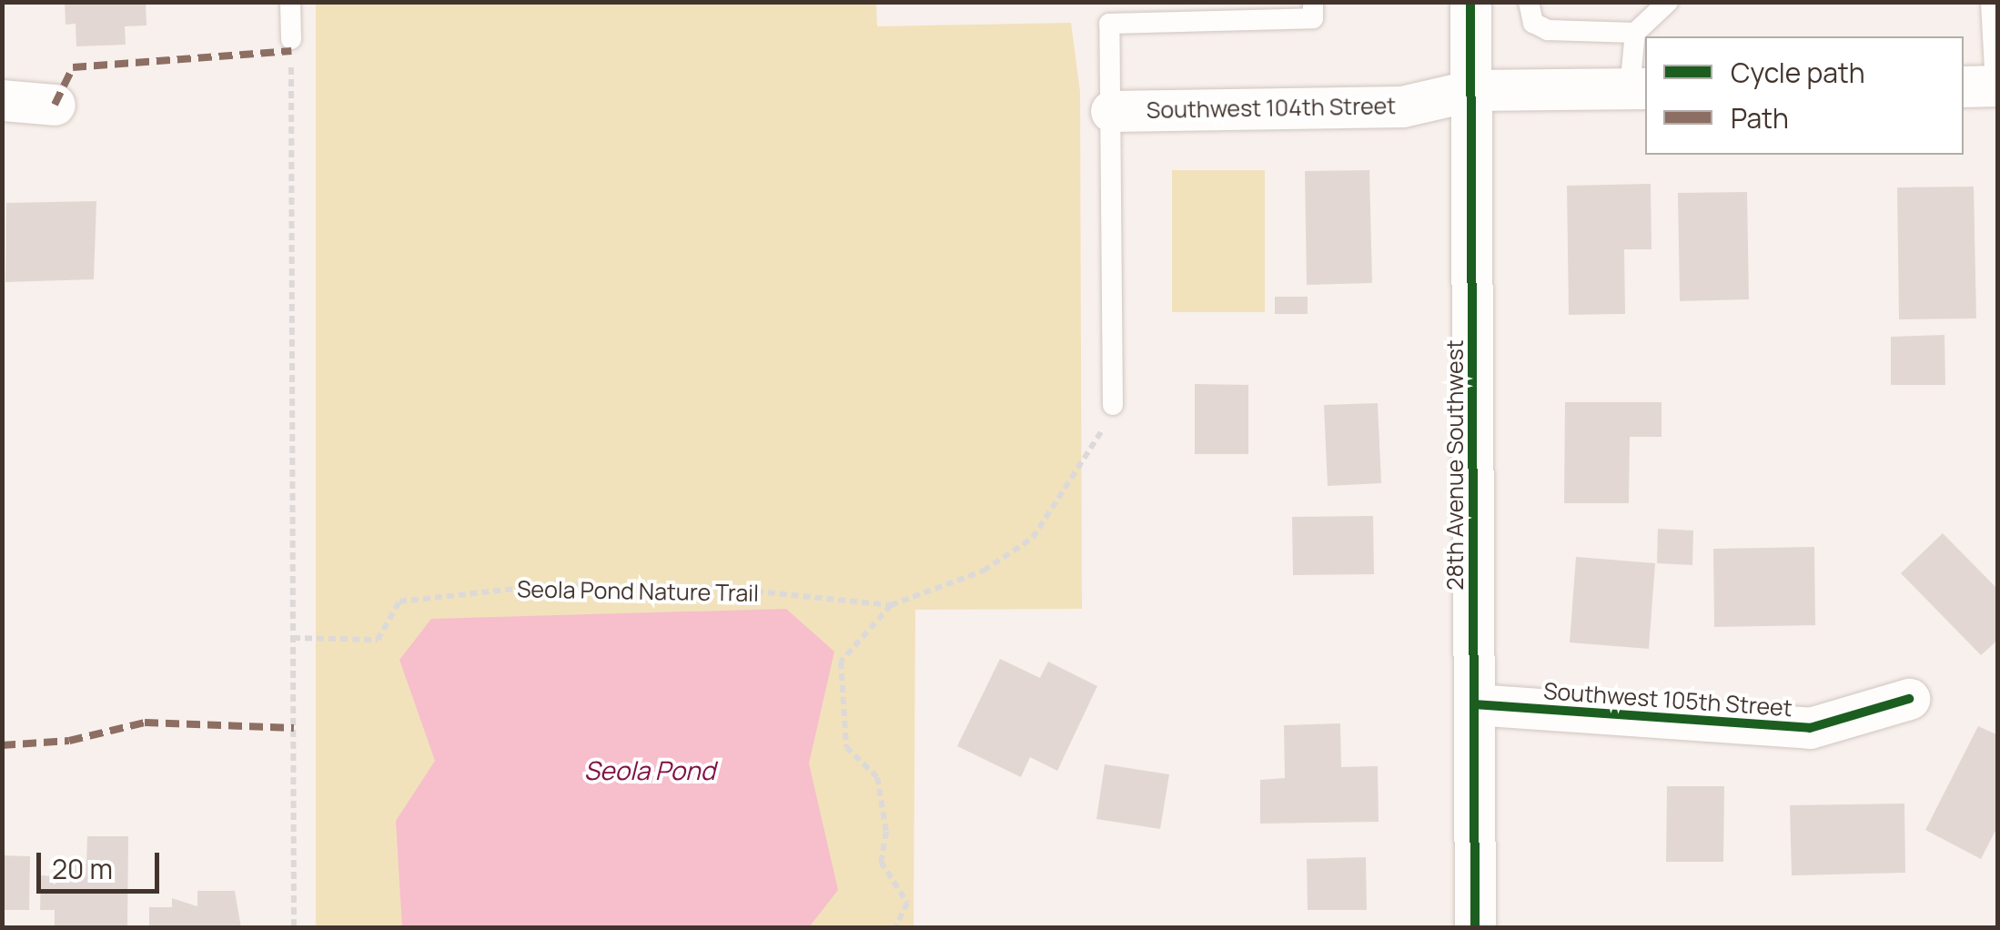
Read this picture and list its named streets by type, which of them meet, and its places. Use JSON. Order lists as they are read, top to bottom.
{
  "streets": {
    "street": ["Southwest 104th Street", "28th Avenue Southwest", "Southwest 105th Street"],
    "path": ["Seola Pond Nature Trail"]
  },
  "crossings": [
    ["Southwest 104th Street", "28th Avenue Southwest"],
    ["28th Avenue Southwest", "Southwest 105th Street"]
  ],
  "water": ["Seola Pond"],
  "legend": ["Cycle path", "Path"],
  "scale_bar": "20 m"
}
